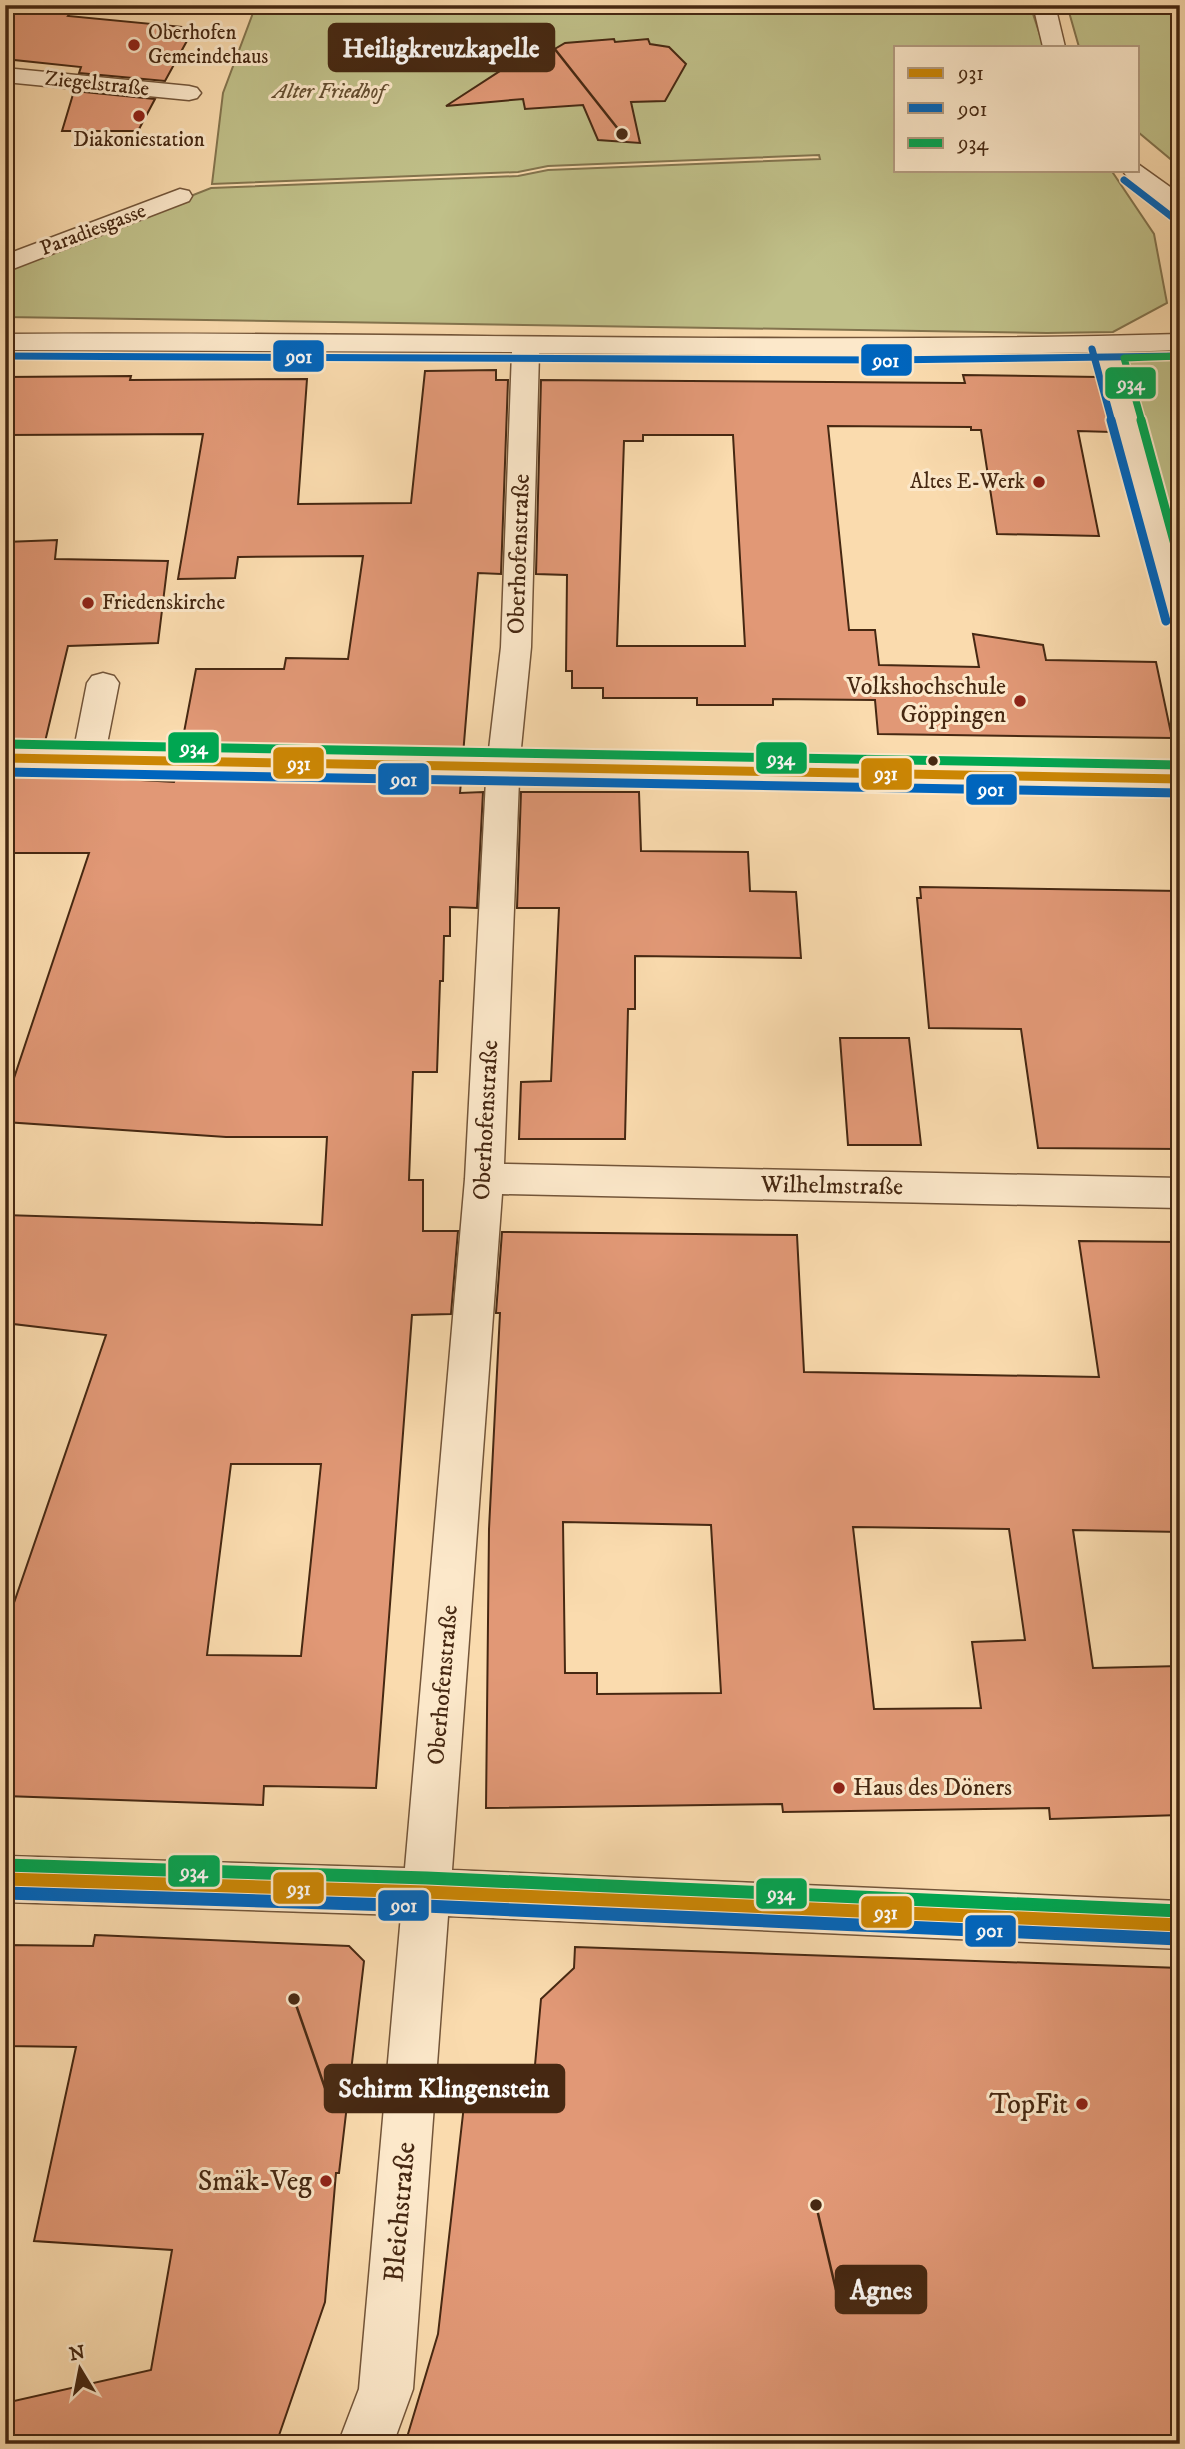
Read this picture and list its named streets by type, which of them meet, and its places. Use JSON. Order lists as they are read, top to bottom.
{
  "streets": {
    "street": [
      "Ziegelstraße",
      "Paradiesgasse",
      "Oberhofenstraße",
      "Wilhelmstraße",
      "Bleichstraße"
    ]
  },
  "crossings": [
    ["Oberhofenstraße", "Wilhelmstraße"],
    ["Oberhofenstraße", "Bleichstraße"]
  ],
  "parks": ["Alter Friedhof"],
  "places": [
    "Oberhofen Gemeindehaus",
    "Diakoniestation",
    "Heiligkreuzkapelle",
    "Altes E-Werk",
    "Friedenskirche",
    "Volkshochschule Göppingen",
    "Haus des Döners",
    "Schirm Klingenstein",
    "TopFit",
    "Smäk-Veg",
    "Agnes"
  ],
  "lines": ["transit line 901", "transit line 934", "transit line 931"],
  "legend": ["931", "901", "934"],
  "north": "top"
}
